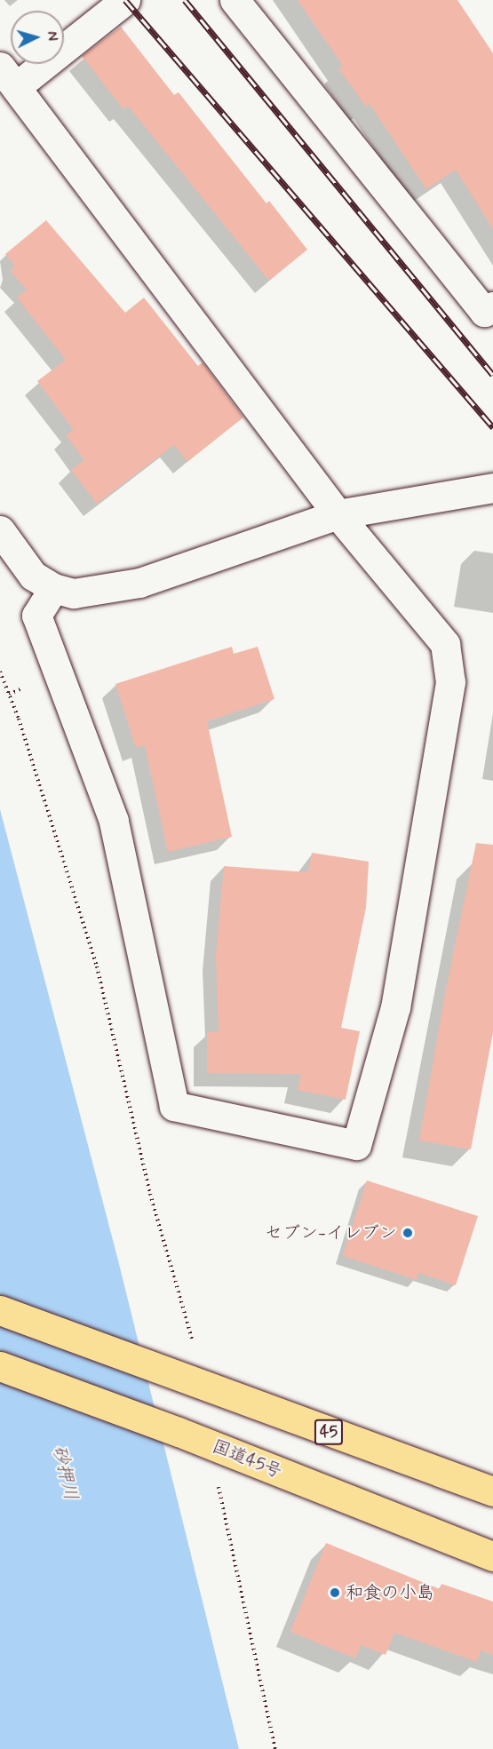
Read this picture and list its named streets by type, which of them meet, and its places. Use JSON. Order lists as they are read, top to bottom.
{
  "streets": {
    "highway": ["45", "国道45号"]
  },
  "water": ["砂押川"],
  "places": ["セブン-イレブン", "和食の小島"],
  "north": "right"
}
